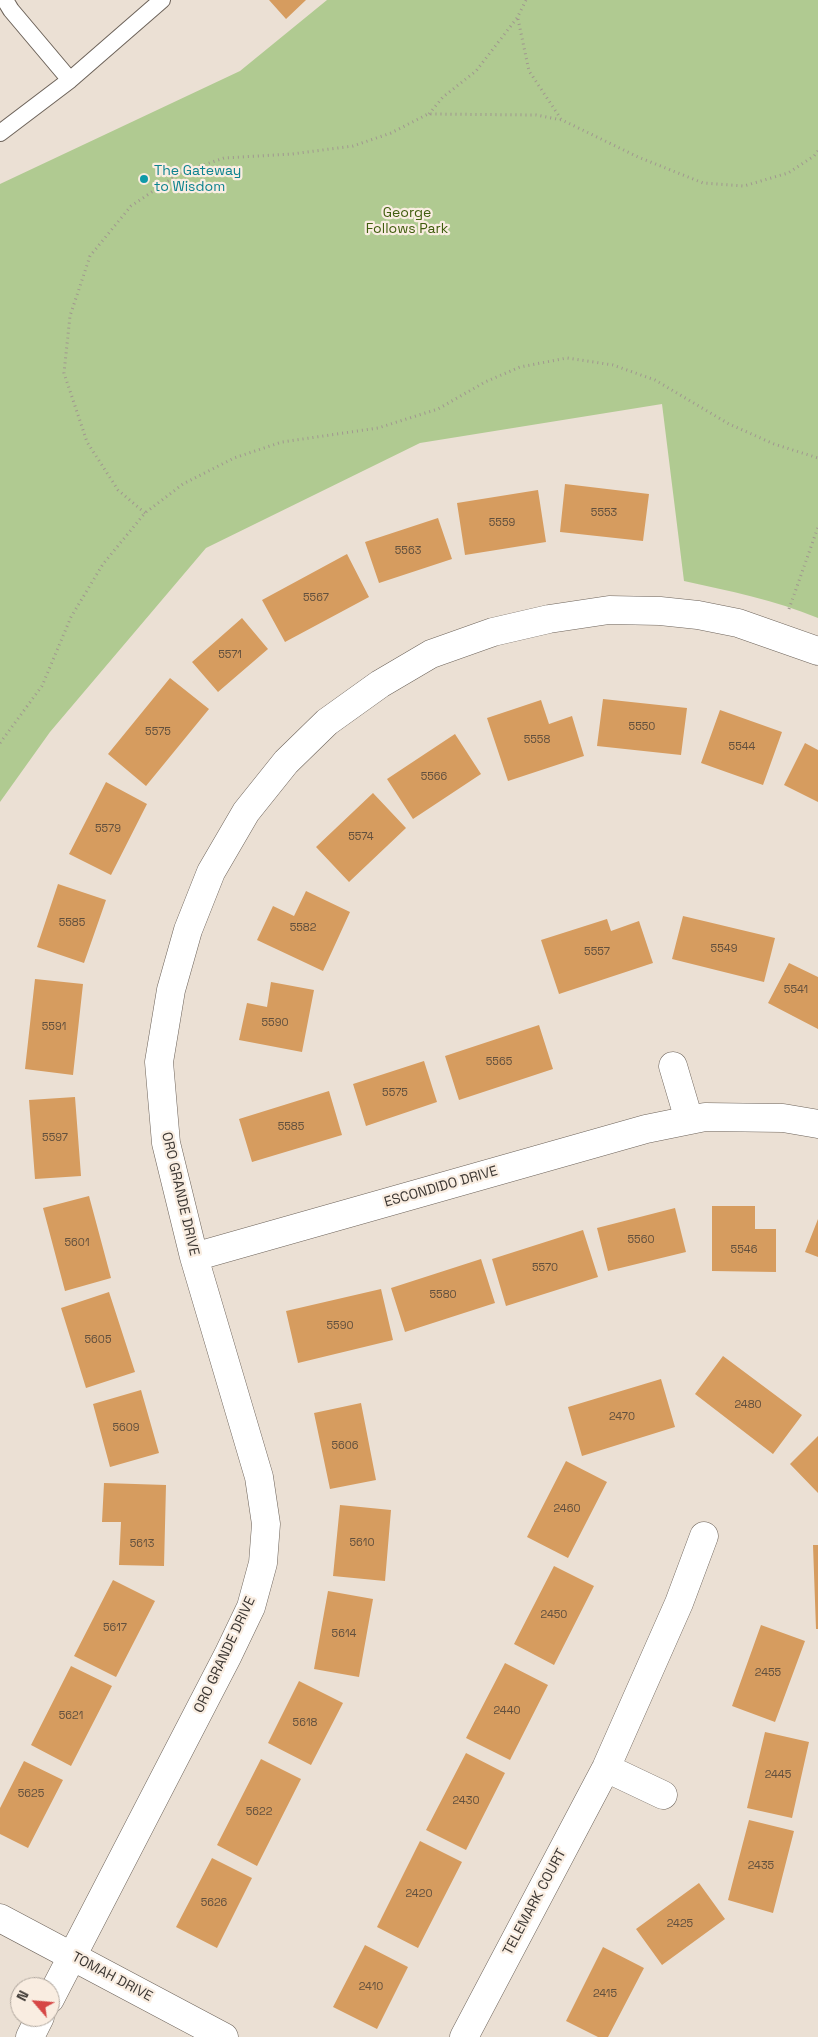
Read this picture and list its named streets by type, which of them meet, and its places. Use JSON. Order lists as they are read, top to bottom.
{
  "streets": {
    "street": [
      "ESCONDIDO DRIVE",
      "ORO GRANDE DRIVE",
      "TELEMARK COURT",
      "TOMAH DRIVE"
    ]
  },
  "crossings": [
    ["ESCONDIDO DRIVE", "ORO GRANDE DRIVE"],
    ["ORO GRANDE DRIVE", "TOMAH DRIVE"]
  ],
  "parks": ["George Follows Park"],
  "places": ["The Gateway to Wisdom"],
  "house_numbers": [
    "5553",
    "5559",
    "5563",
    "5567",
    "5571",
    "5550",
    "5575",
    "5558",
    "5544",
    "5566",
    "5579",
    "5574",
    "5585",
    "5582",
    "5549",
    "5557",
    "5541",
    "5590",
    "5591",
    "5565",
    "5575",
    "5585",
    "5597",
    "5560",
    "5601",
    "5546",
    "5570",
    "5580",
    "5590",
    "5605",
    "2480",
    "2470",
    "5609",
    "5606",
    "2460",
    "5610",
    "5613",
    "2450",
    "5617",
    "5614",
    "2455",
    "2440",
    "5621",
    "5618",
    "2445",
    "5625",
    "2430",
    "5622",
    "2435",
    "2420",
    "5626",
    "2425",
    "2410",
    "2415"
  ],
  "north": "top left"
}
